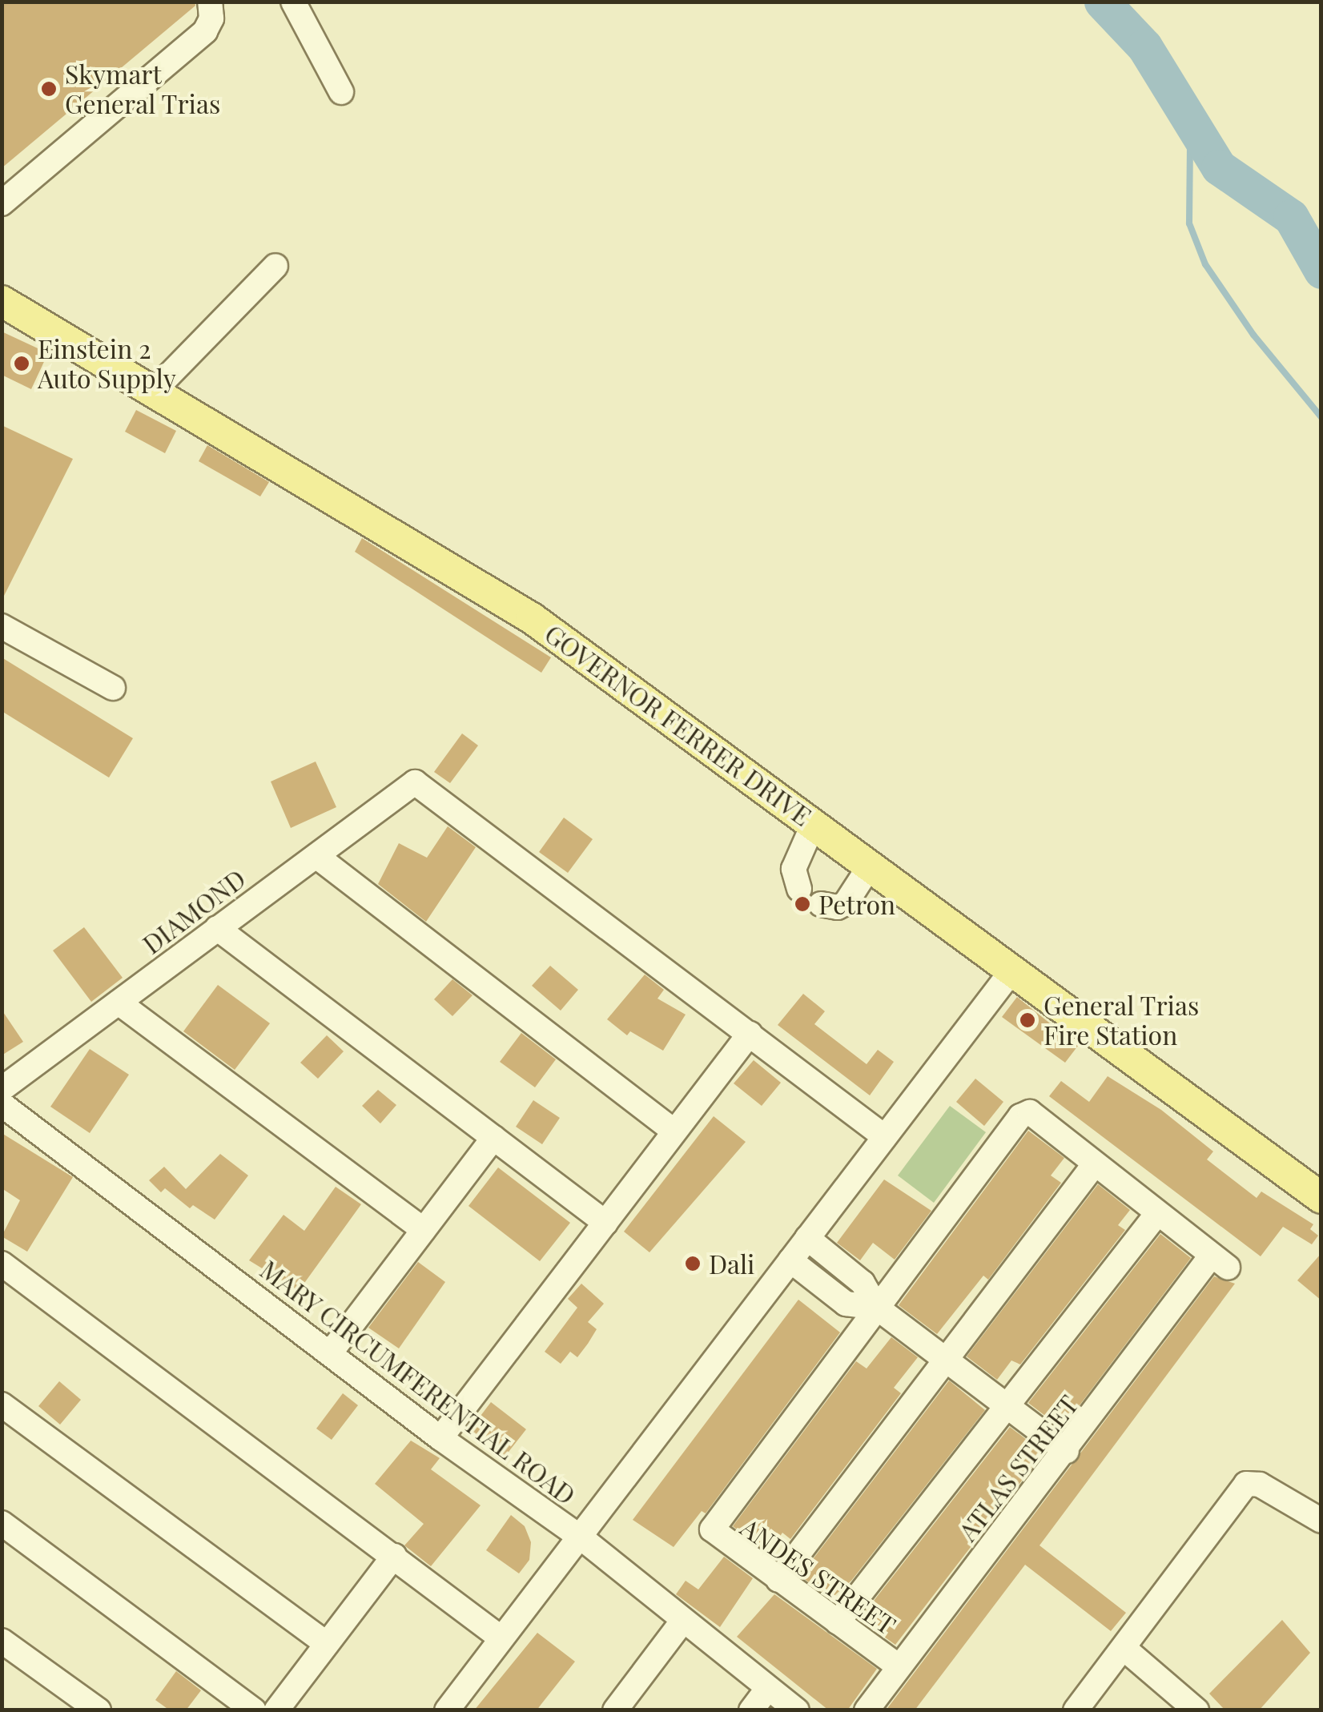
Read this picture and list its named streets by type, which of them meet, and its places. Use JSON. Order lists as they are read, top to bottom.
{
  "streets": {
    "main road": ["GOVERNOR FERRER DRIVE"],
    "street": [
      "DIAMOND",
      "MARY CIRCUMFERENTIAL ROAD",
      "ATLAS STREET",
      "ANDES STREET"
    ]
  },
  "crossings": [
    ["ATLAS STREET", "ANDES STREET"]
  ],
  "places": [
    "Skymart General Trias",
    "Einstein 2 Auto Supply",
    "Petron",
    "General Trias Fire Station",
    "Dali"
  ]
}
